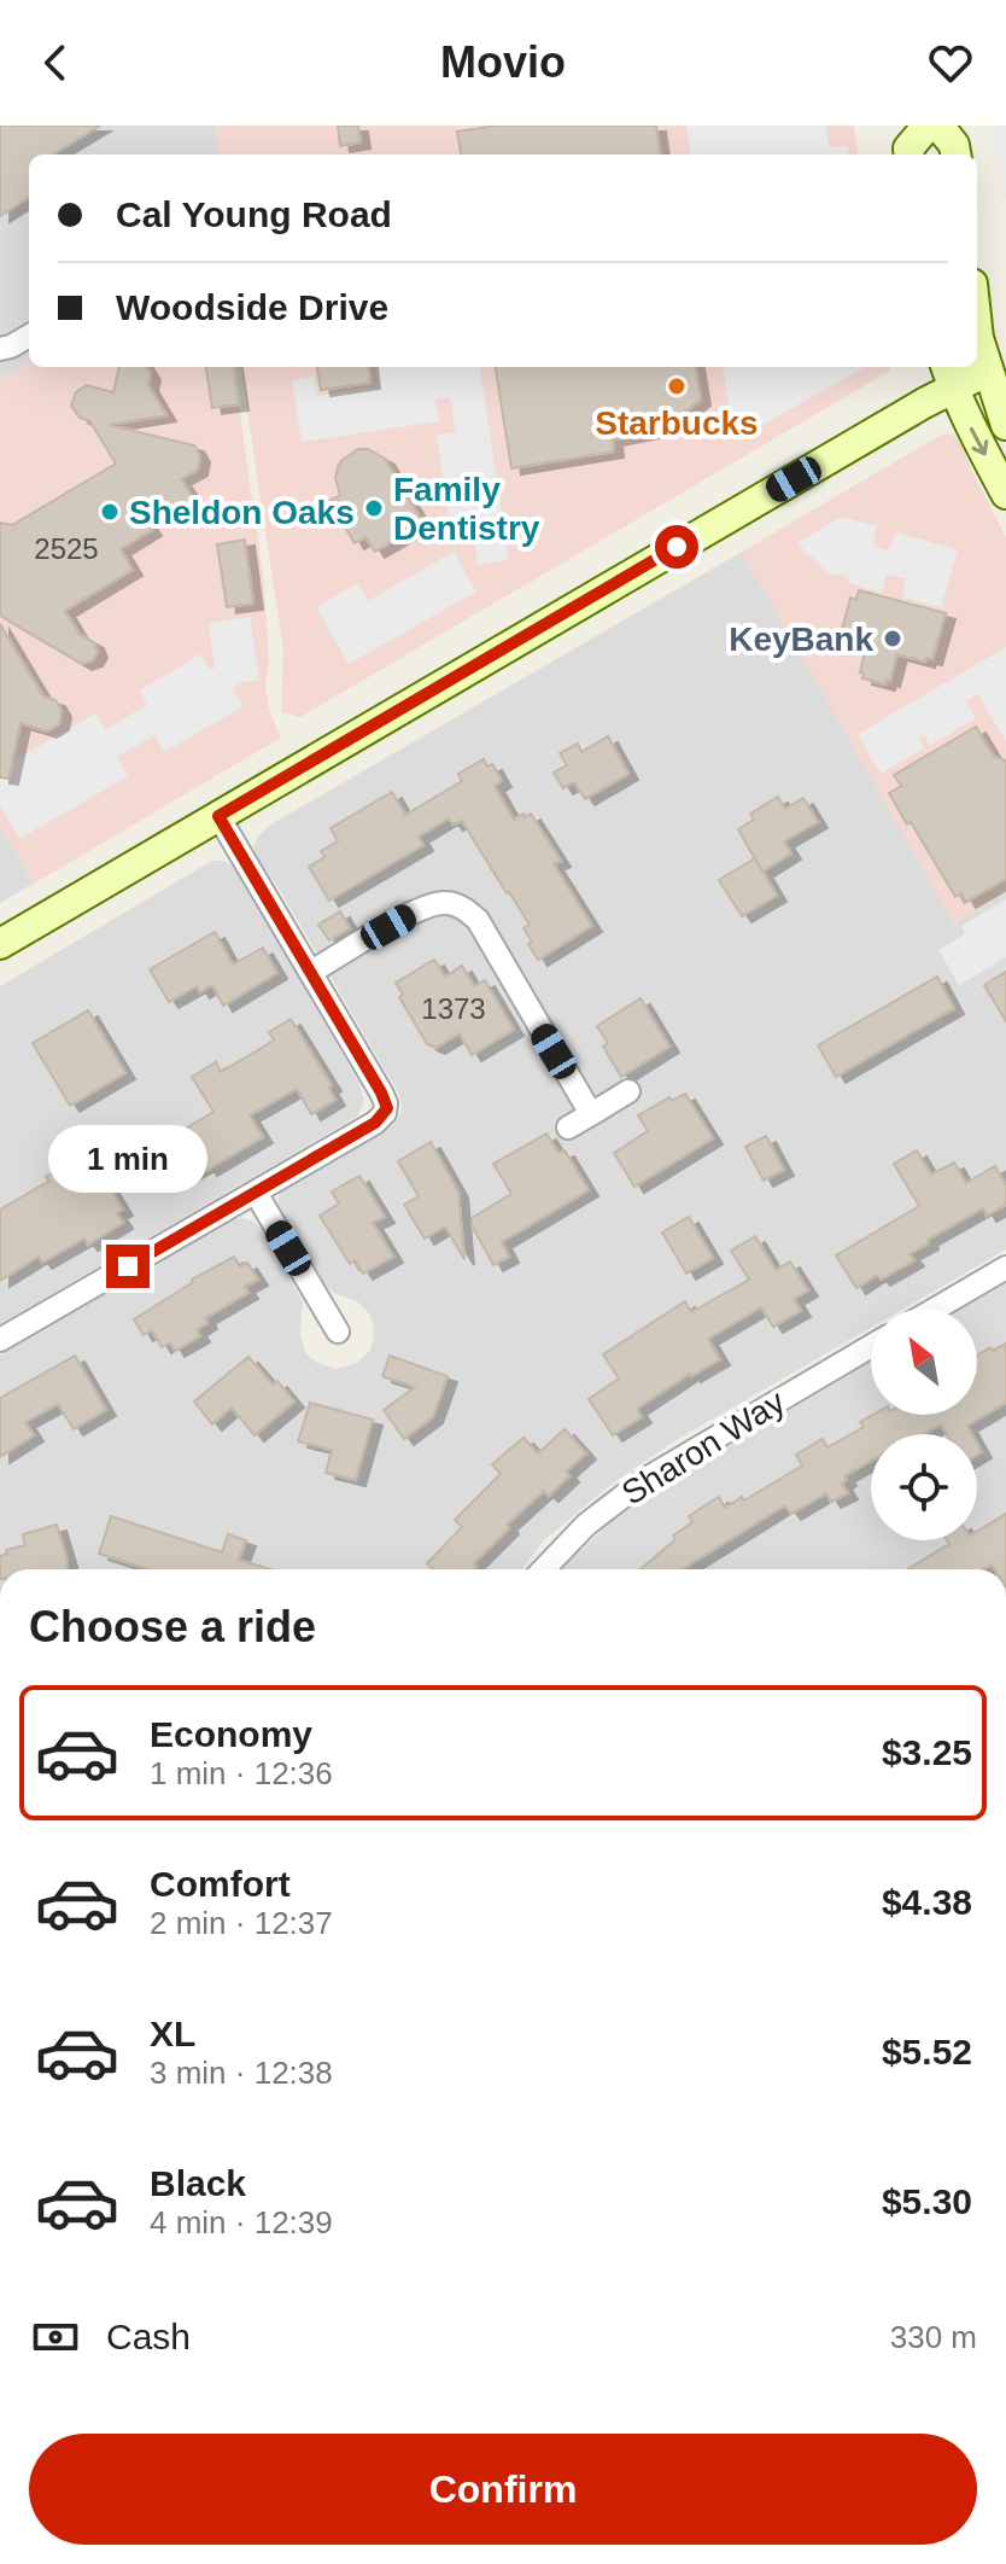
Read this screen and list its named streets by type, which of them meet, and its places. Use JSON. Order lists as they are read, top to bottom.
{
  "streets": {
    "street": ["Sharon Way"]
  },
  "places": [
    "Starbucks",
    "Family Dentistry",
    "Sheldon Oaks",
    "KeyBank"
  ],
  "house_numbers": ["2525", "1373"],
  "north": "top left",
  "page": {
    "header": "Movio",
    "banner": ["Cal Young Road", "Woodside Drive"],
    "bubble": "1 min",
    "heading": "Choose a ride",
    "list": [
      {
        "name": "Economy",
        "note": "1 min · 12:36",
        "value": "$3.25"
      },
      {
        "name": "Comfort",
        "note": "2 min · 12:37",
        "value": "$4.38"
      },
      {
        "name": "XL",
        "note": "3 min · 12:38",
        "value": "$5.52"
      },
      {
        "name": "Black",
        "note": "4 min · 12:39",
        "value": "$5.30"
      }
    ],
    "pay": ["Cash", "330 m"],
    "buttons": "Confirm"
  }
}
